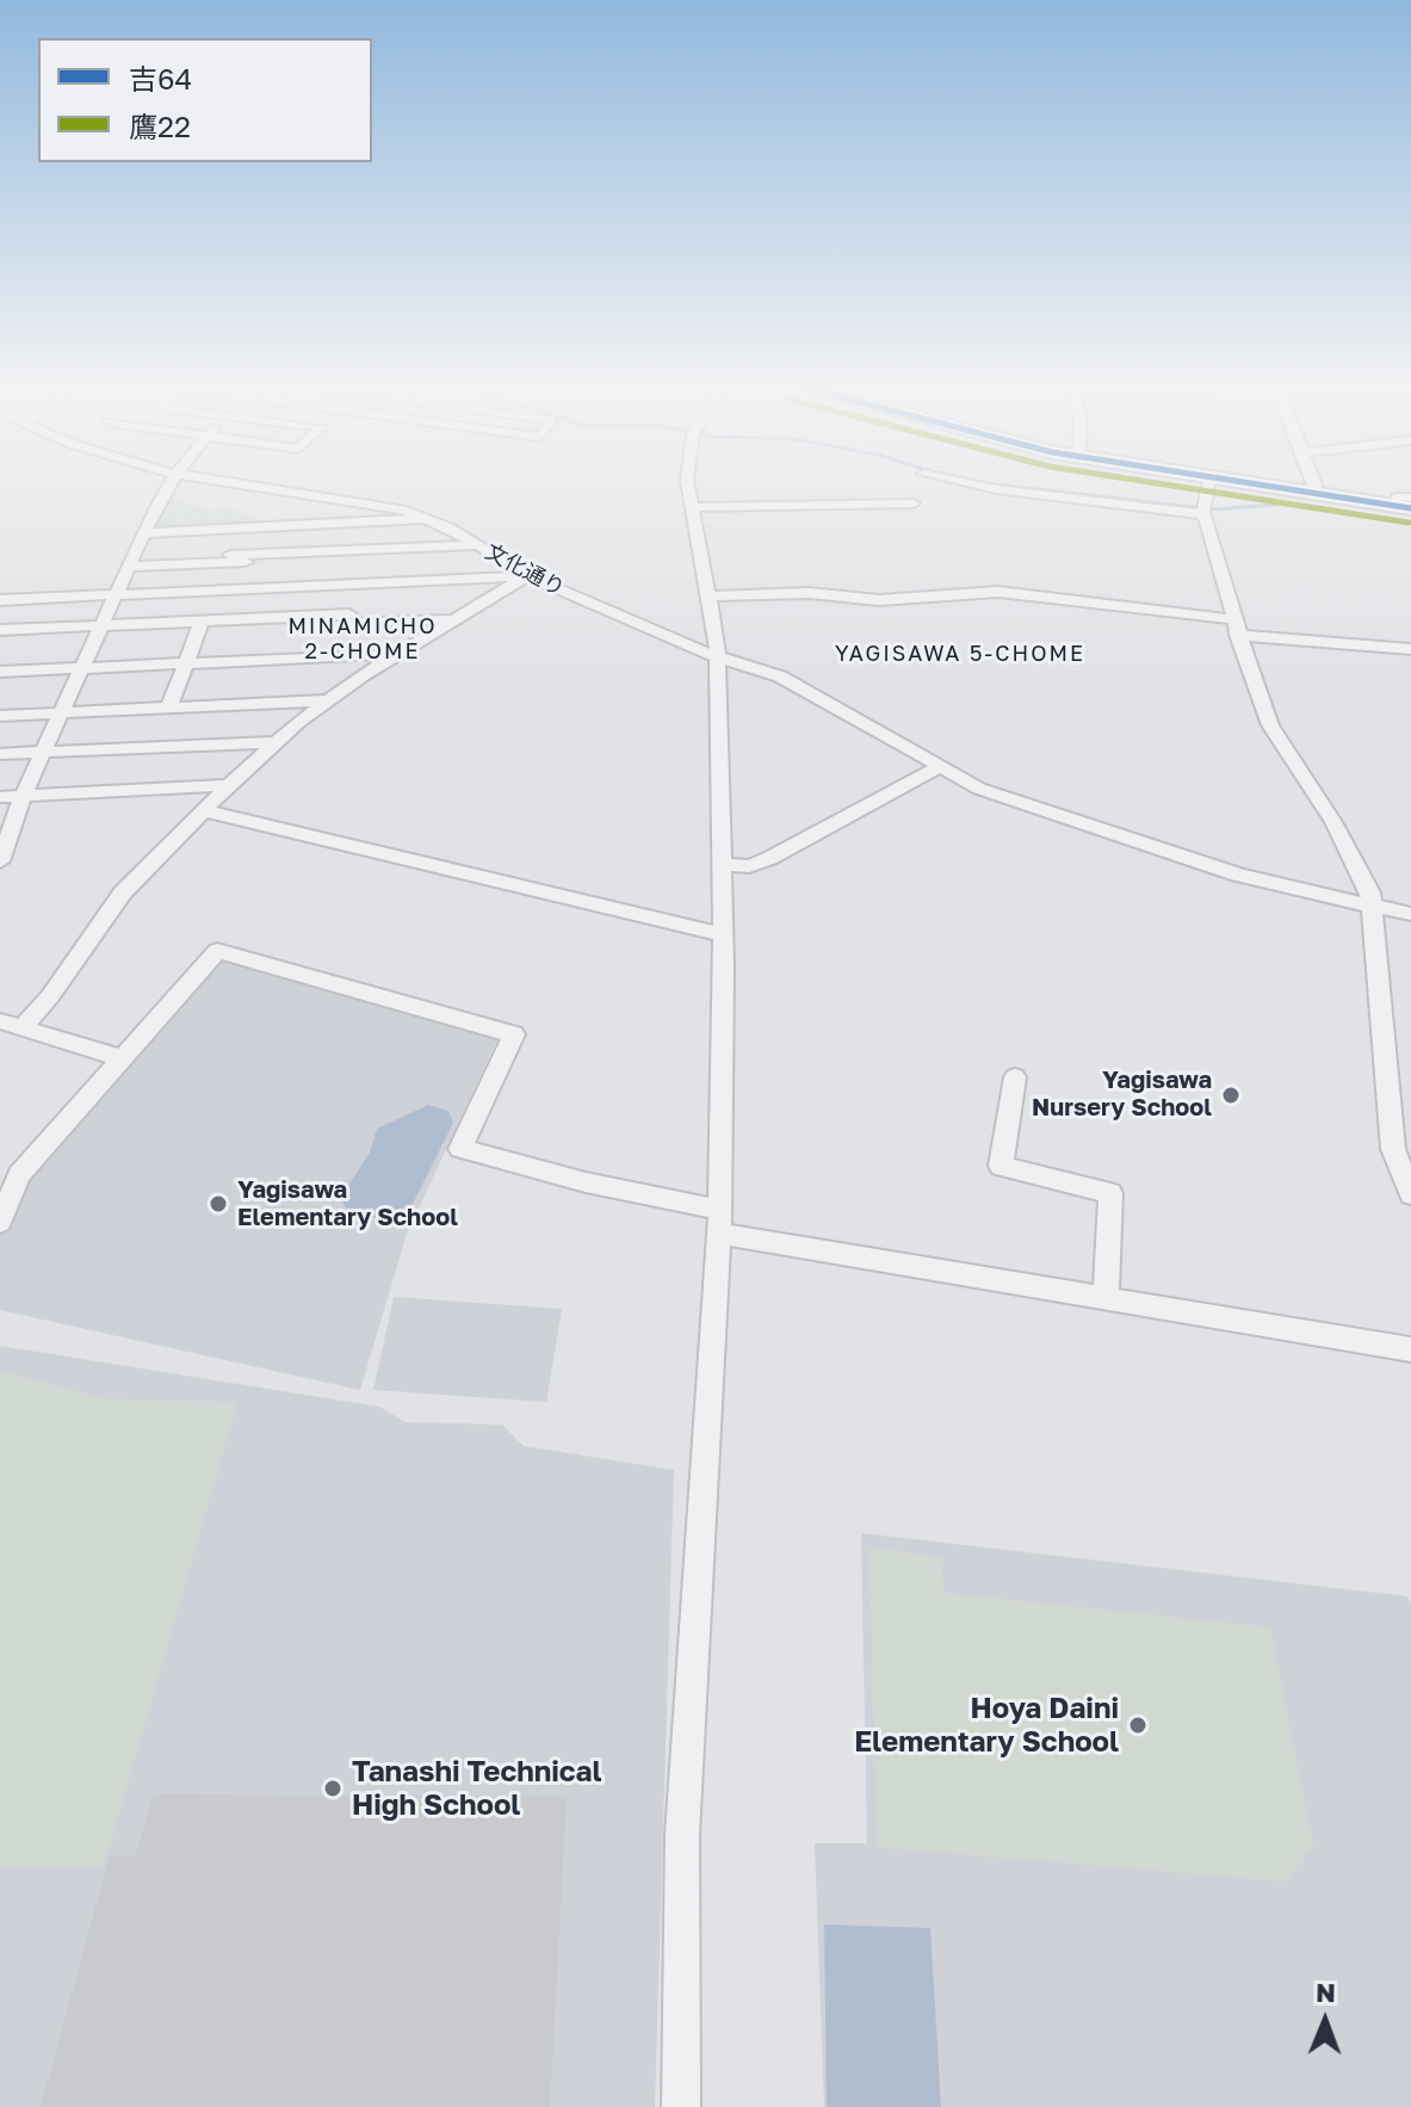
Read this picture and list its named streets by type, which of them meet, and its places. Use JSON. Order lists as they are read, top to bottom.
{
  "streets": {
    "street": ["文化通り"]
  },
  "districts": ["MINAMICHO 2-CHOME", "YAGISAWA 5-CHOME"],
  "places": [
    "Yagisawa Nursery School",
    "Yagisawa Elementary School",
    "Hoya Daini Elementary School",
    "Tanashi Technical High School"
  ],
  "lines": ["transit line 吉64", "transit line 鷹22"],
  "legend": ["吉64", "鷹22"],
  "north": "top"
}
